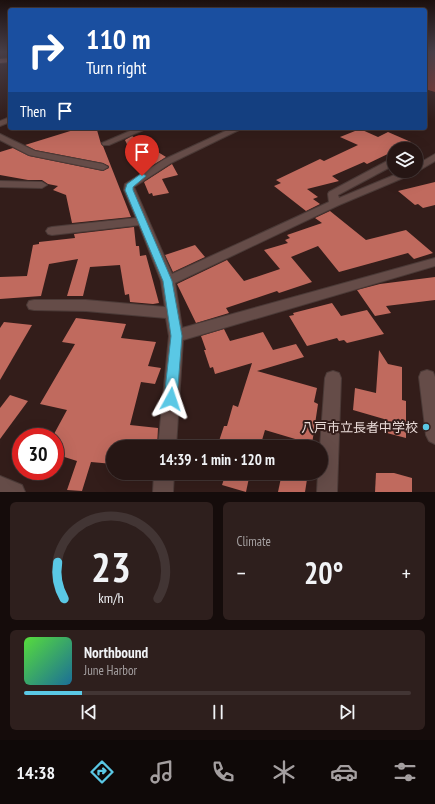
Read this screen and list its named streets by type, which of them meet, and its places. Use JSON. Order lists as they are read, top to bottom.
{
  "places": ["八戸市立長者中学校"],
  "page": {
    "turn": ["110 m", "Turn right"],
    "then": "Then",
    "limit": "30",
    "trip": "14:39 · 1 min · 120 m",
    "tile": "Climate",
    "heat": ["−", "20°", "+"],
    "song": ["Northbound", "June Harbor"],
    "tabs": "14:38",
    "gauge": ["23", "km/h"]
  }
}
